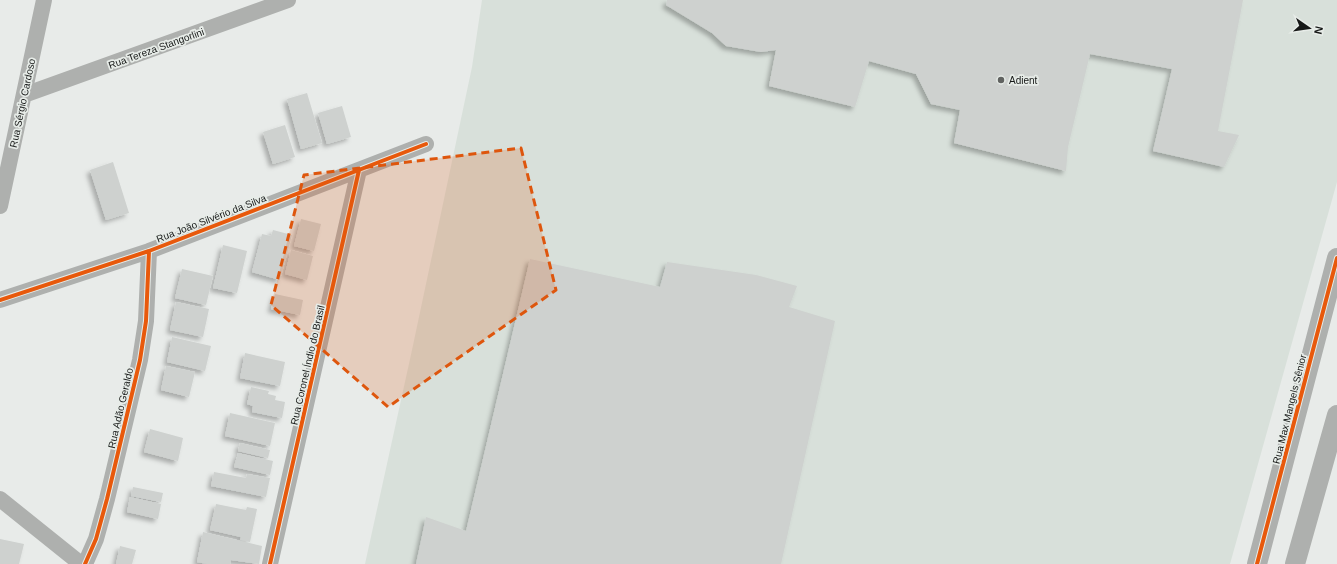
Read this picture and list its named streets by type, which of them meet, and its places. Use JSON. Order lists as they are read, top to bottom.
{
  "streets": {
    "street": [
      "Rua Tereza Stangorlini",
      "Rua Sérgio Cardoso",
      "Rua João Silvério da Silva",
      "Rua Coronel Índio do Brasil",
      "Rua Adão Geraldo",
      "Rua Max Mangels Sênior"
    ]
  },
  "crossings": [
    ["Rua Tereza Stangorlini", "Rua Sérgio Cardoso"],
    ["Rua João Silvério da Silva", "Rua Coronel Índio do Brasil"],
    ["Rua João Silvério da Silva", "Rua Adão Geraldo"]
  ],
  "places": ["Adient"],
  "north": "right"
}
